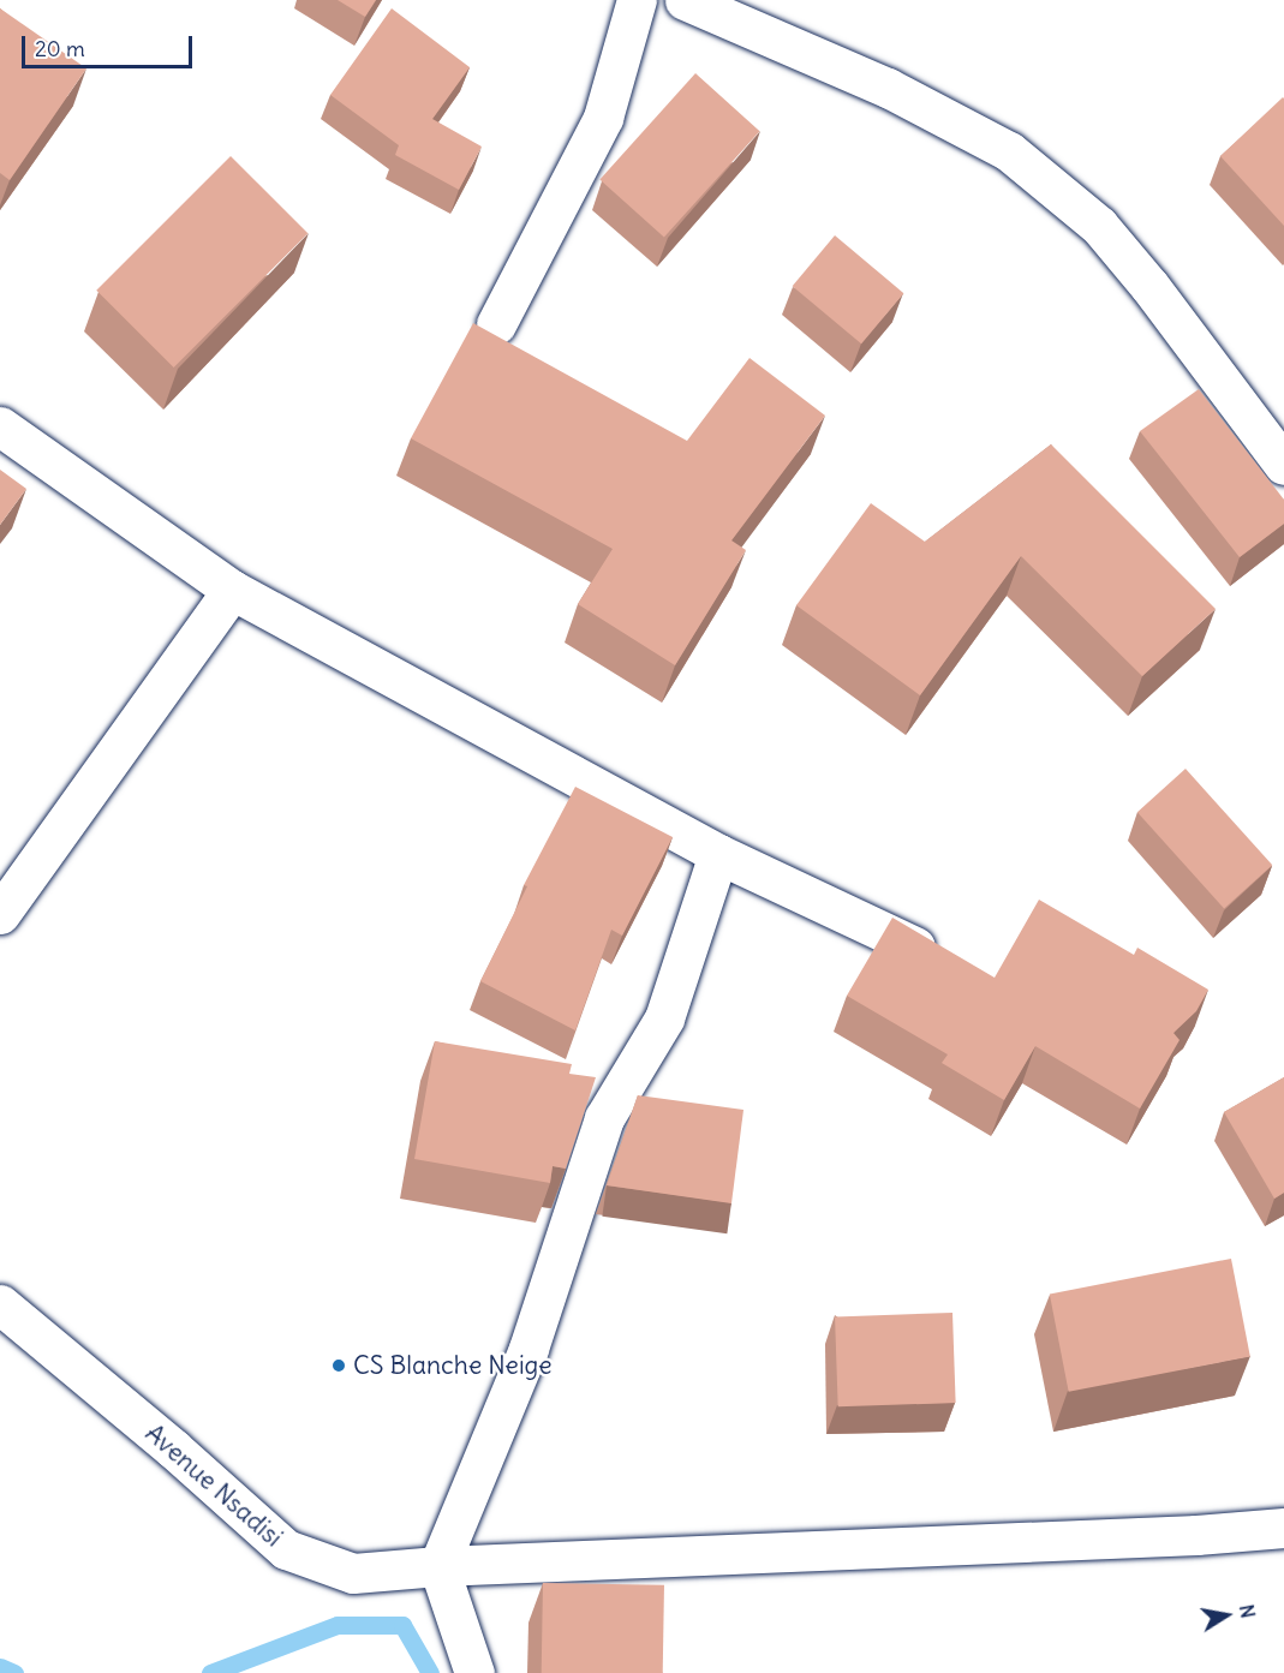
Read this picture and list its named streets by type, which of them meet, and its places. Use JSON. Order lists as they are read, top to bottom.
{
  "streets": {
    "street": ["Avenue Nsadisi"]
  },
  "places": ["CS Blanche Neige"],
  "scale_bar": "20 m",
  "north": "right"
}
